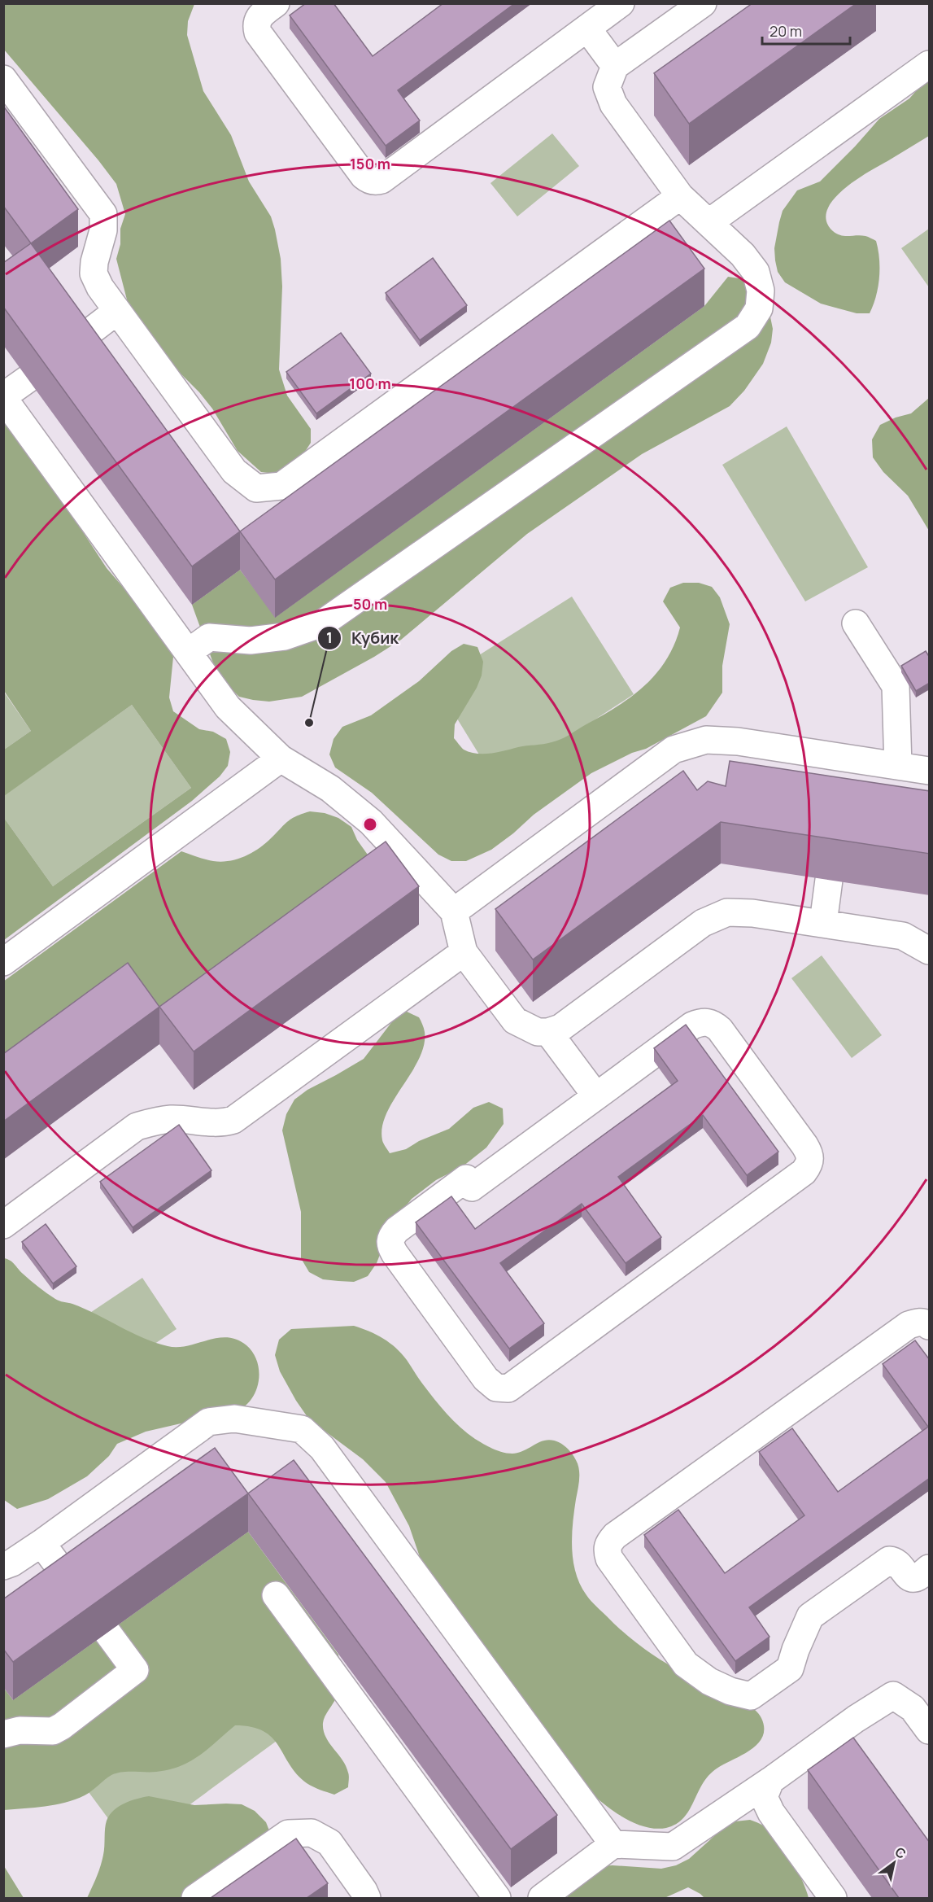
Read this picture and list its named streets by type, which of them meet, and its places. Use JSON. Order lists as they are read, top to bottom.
{
  "places": ["Кубик"],
  "scale_bar": "20 m",
  "north": "top right",
  "rings": ["150 m", "100 m", "50 m"]
}
